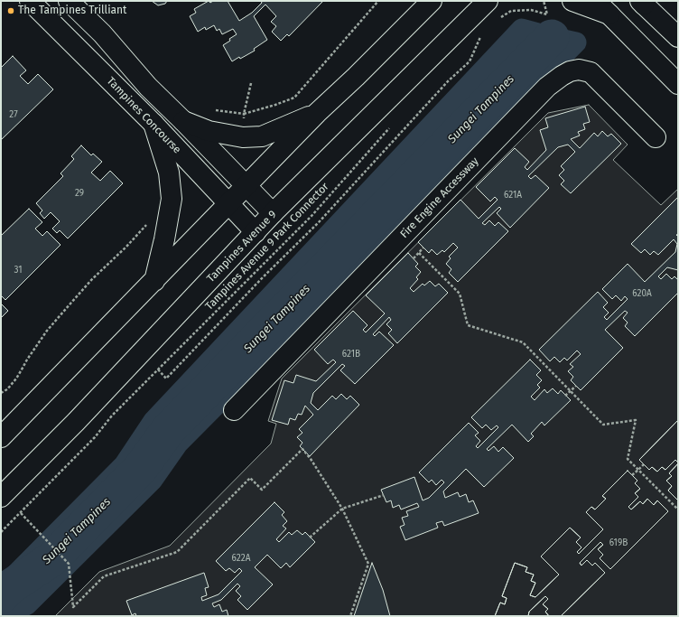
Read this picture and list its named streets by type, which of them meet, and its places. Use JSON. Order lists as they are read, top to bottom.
{
  "streets": {
    "main road": ["Tampines Concourse", "Fire Engine Accessway", "Tampines Avenue 9"],
    "path": ["Tampines Avenue 9 Park Connector"]
  },
  "crossings": [
    ["Tampines Concourse", "Tampines Avenue 9"]
  ],
  "water": ["Sungei Tampines"],
  "places": ["The Tampines Trilliant"],
  "house_numbers": [
    "27",
    "29",
    "621A",
    "31",
    "620A",
    "621B",
    "619B",
    "622A"
  ]
}
